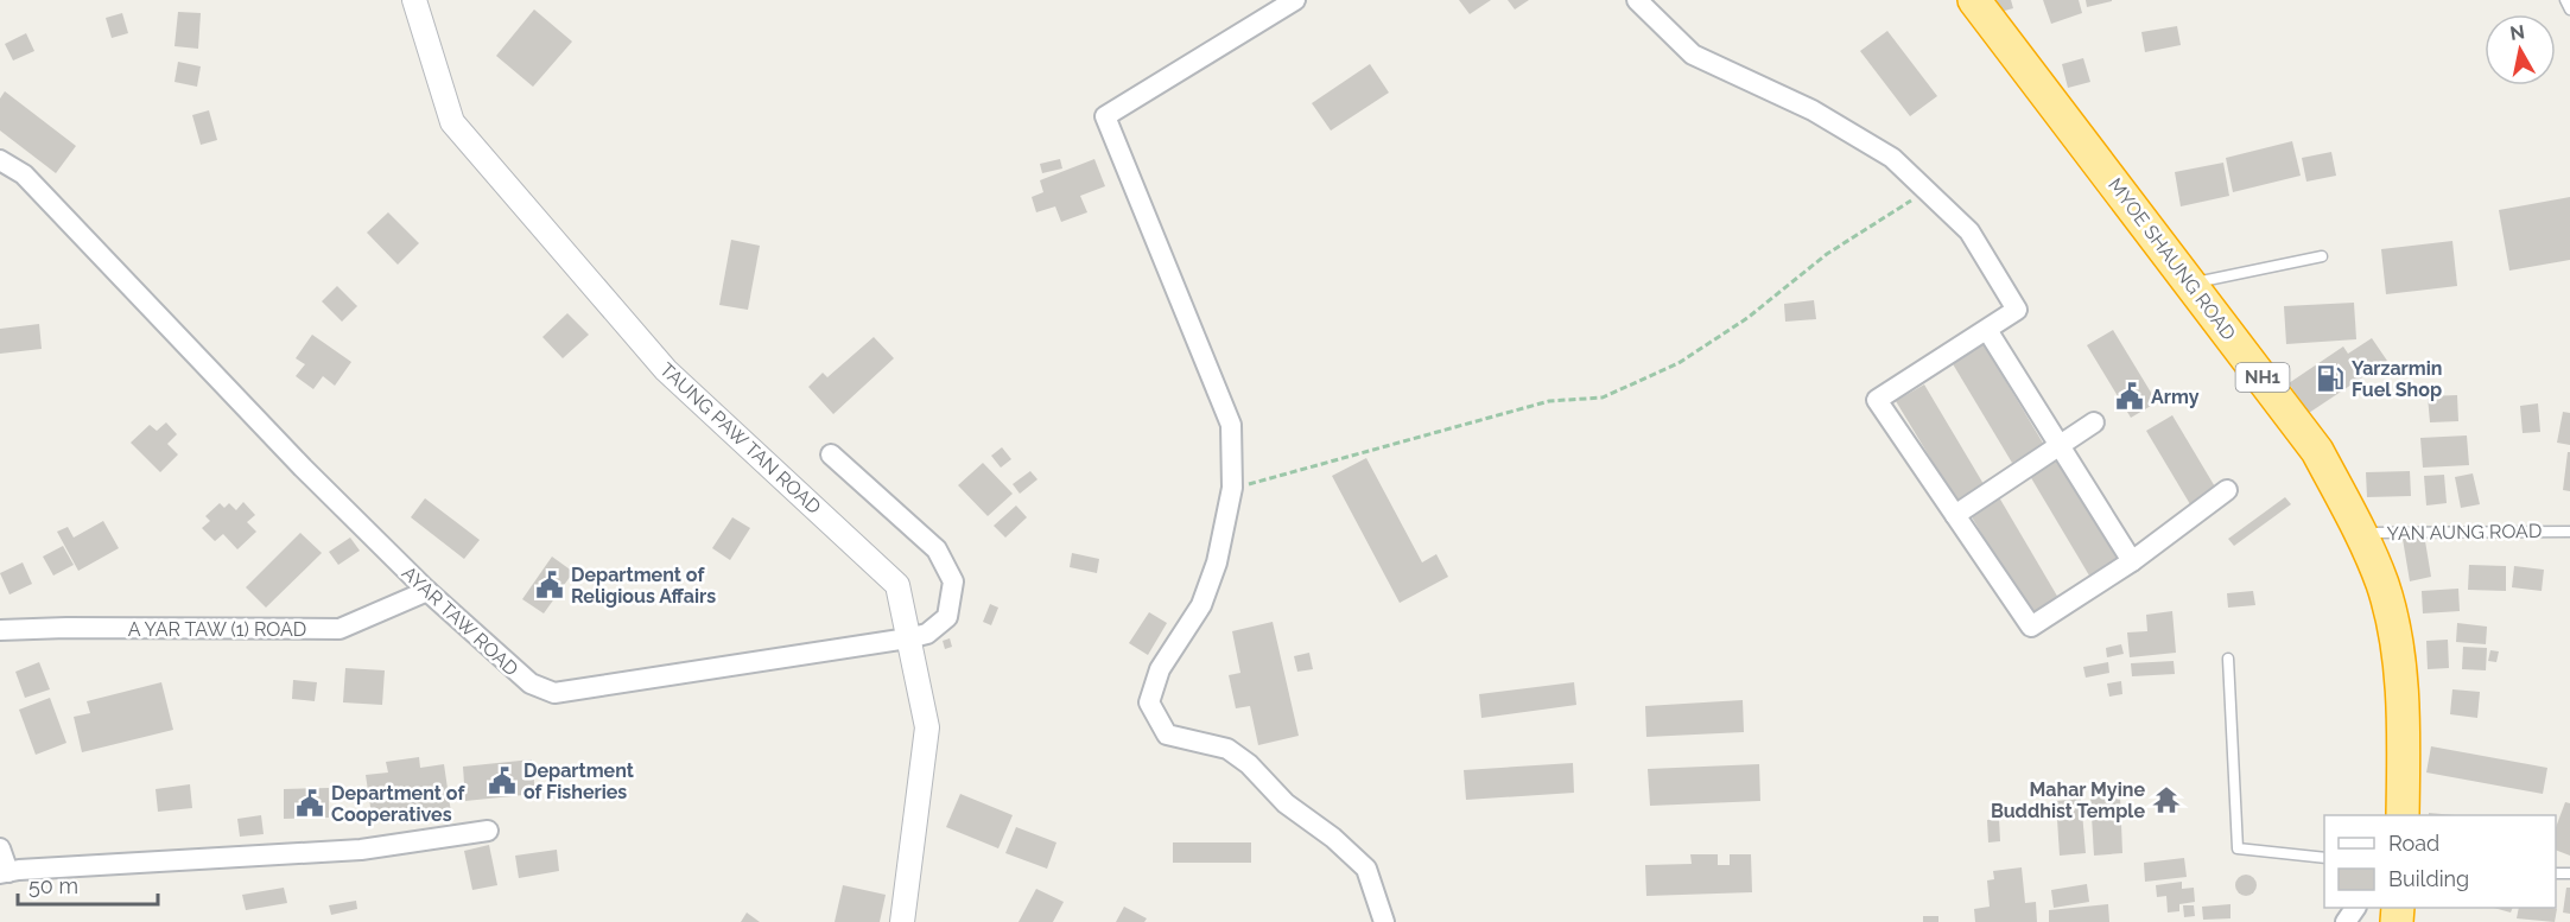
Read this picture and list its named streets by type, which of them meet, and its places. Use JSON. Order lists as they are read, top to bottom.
{
  "streets": {
    "highway": ["MYOE SHAUNG ROAD", "NH1"],
    "street": ["TAUNG PAW TAN ROAD", "AYAR TAW ROAD", "A YAR TAW (1) ROAD"],
    "lane": ["YAN AUNG ROAD"]
  },
  "crossings": [
    ["MYOE SHAUNG ROAD", "YAN AUNG ROAD"],
    ["TAUNG PAW TAN ROAD", "AYAR TAW ROAD"],
    ["AYAR TAW ROAD", "A YAR TAW (1) ROAD"]
  ],
  "places": {
    "fuel station": ["Yarzarmin Fuel Shop"],
    "public building": [
      "Army",
      "Department of Religious Affairs",
      "Department of Fisheries",
      "Department of Cooperatives"
    ],
    "temple": ["Mahar Myine Buddhist Temple"]
  },
  "legend": ["Road", "Building"],
  "scale_bar": "50 m",
  "north": "top"
}
